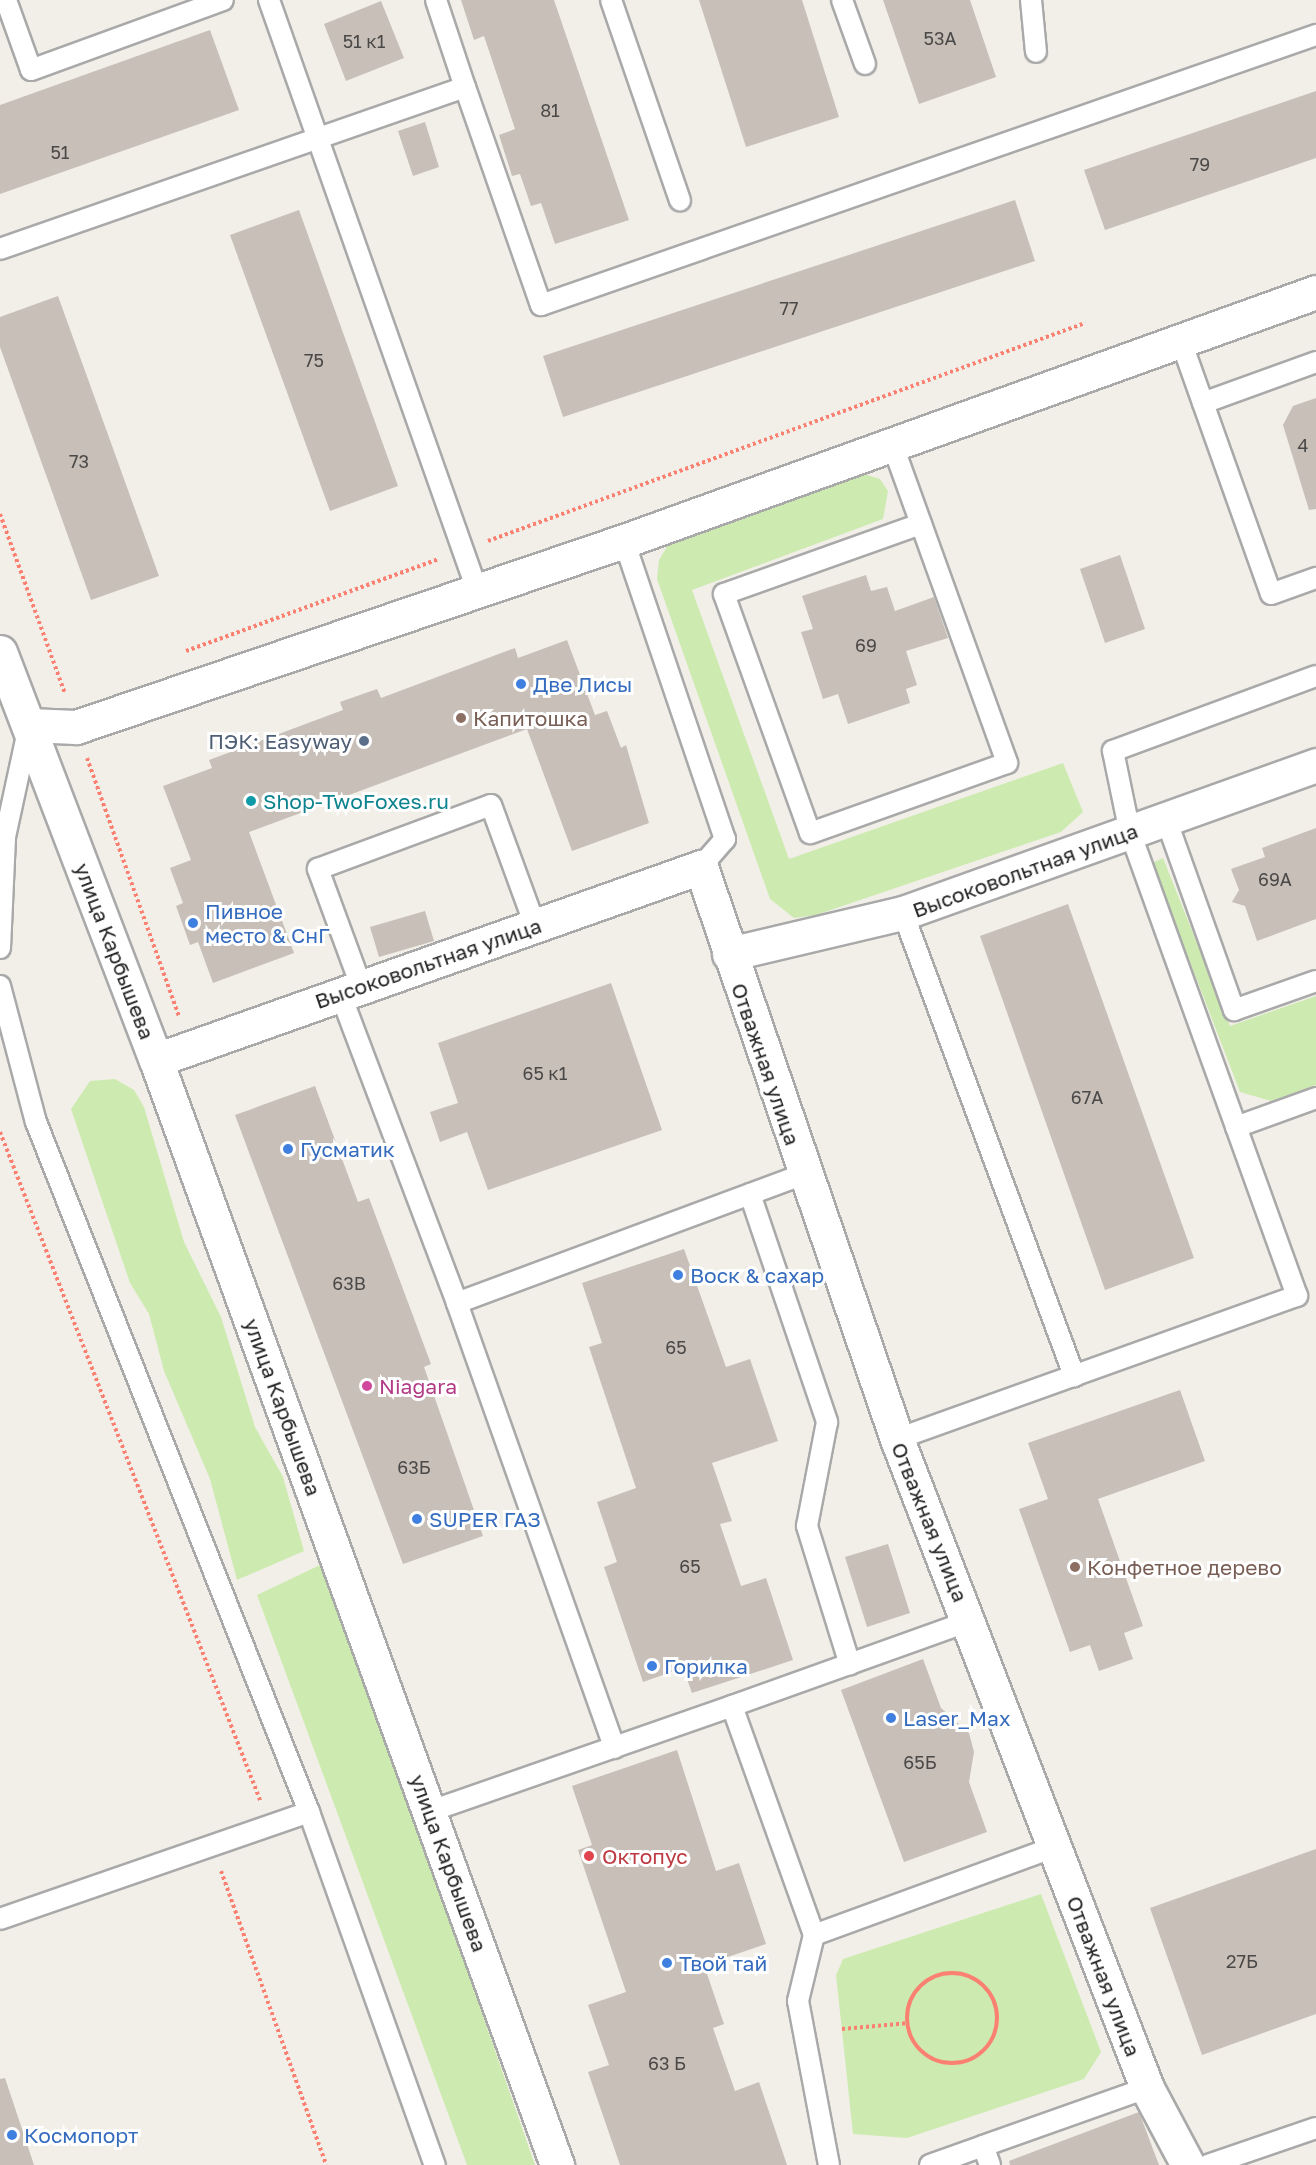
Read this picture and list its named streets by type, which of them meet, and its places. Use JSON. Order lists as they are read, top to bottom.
{
  "streets": {
    "street": ["Высоковольтная улица", "улица Карбышева", "Отважная улица"]
  },
  "crossings": [
    ["Высоковольтная улица", "улица Карбышева"],
    ["Высоковольтная улица", "Отважная улица"]
  ],
  "places": [
    "Две Лисы",
    "Капитошка",
    "ПЭК: Easyway",
    "Shop-TwoFoxes.ru",
    "Пивное место & СнГ",
    "Гусматик",
    "Воск & сахар",
    "Niagara",
    "SUPER ГАЗ",
    "Конфетное дерево",
    "Горилка",
    "Laser_Max",
    "Октопус",
    "Твой тай",
    "Космопорт"
  ],
  "house_numbers": [
    "53А",
    "51 к1",
    "81",
    "51",
    "79",
    "77",
    "75",
    "4",
    "73",
    "69",
    "69А",
    "65 к1",
    "67А",
    "63В",
    "65",
    "63Б",
    "65",
    "65Б",
    "27Б",
    "63 Б"
  ]
}
